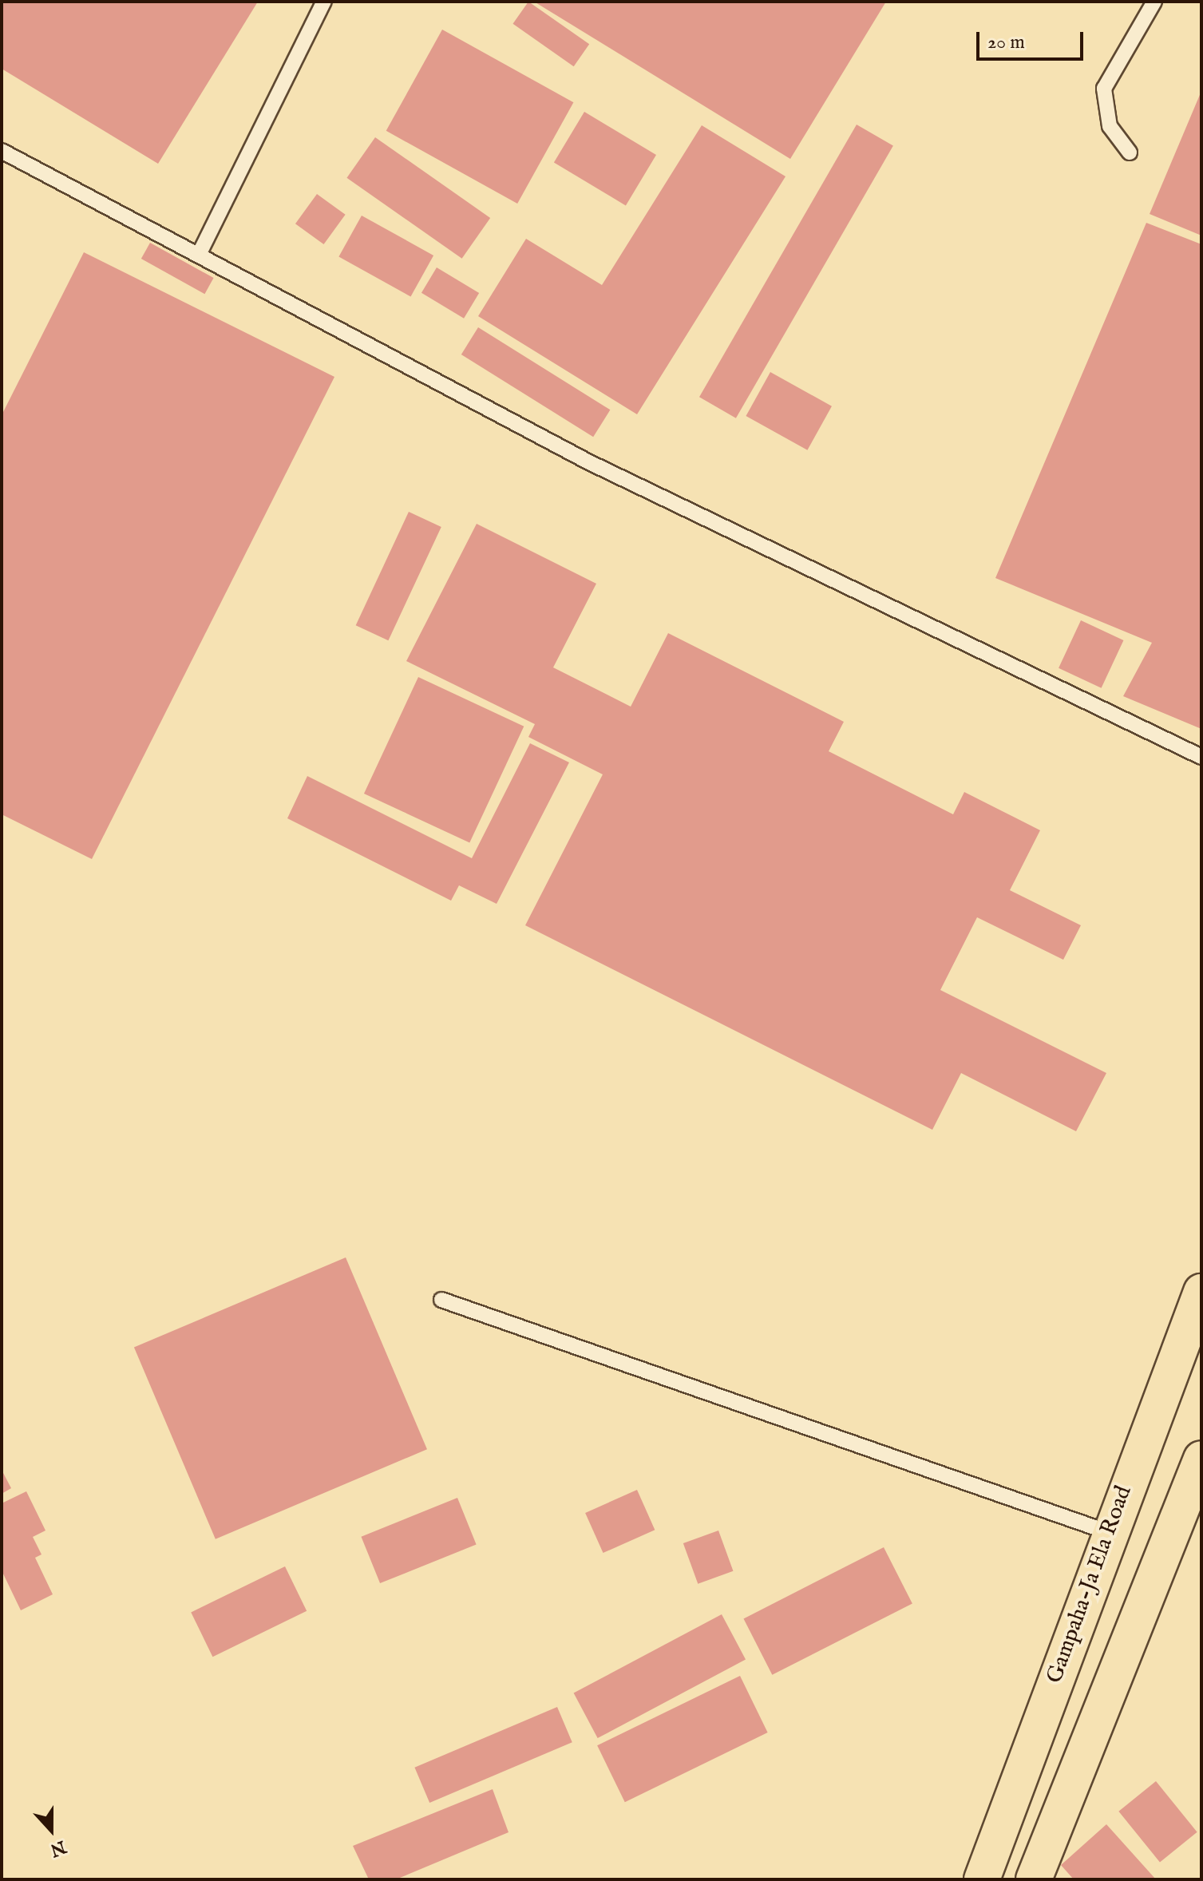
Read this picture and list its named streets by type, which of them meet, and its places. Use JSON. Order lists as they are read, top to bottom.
{
  "streets": {
    "highway": ["Gampaha-Ja Ela Road"]
  },
  "scale_bar": "20 m",
  "north": "bottom"
}
